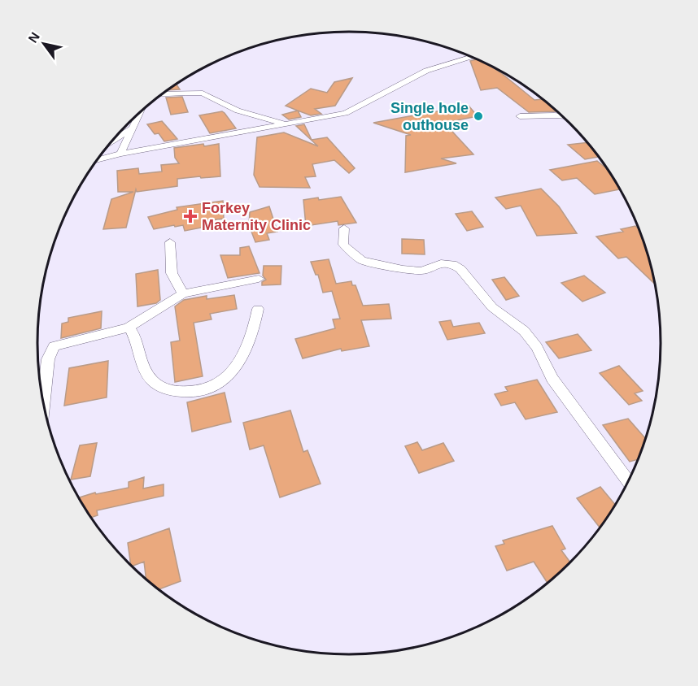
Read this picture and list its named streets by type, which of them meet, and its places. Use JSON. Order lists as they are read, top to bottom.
{
  "places": {
    "other": ["Single hole outhouse"],
    "health": ["Forkey Maternity Clinic"]
  },
  "north": "top left"
}
